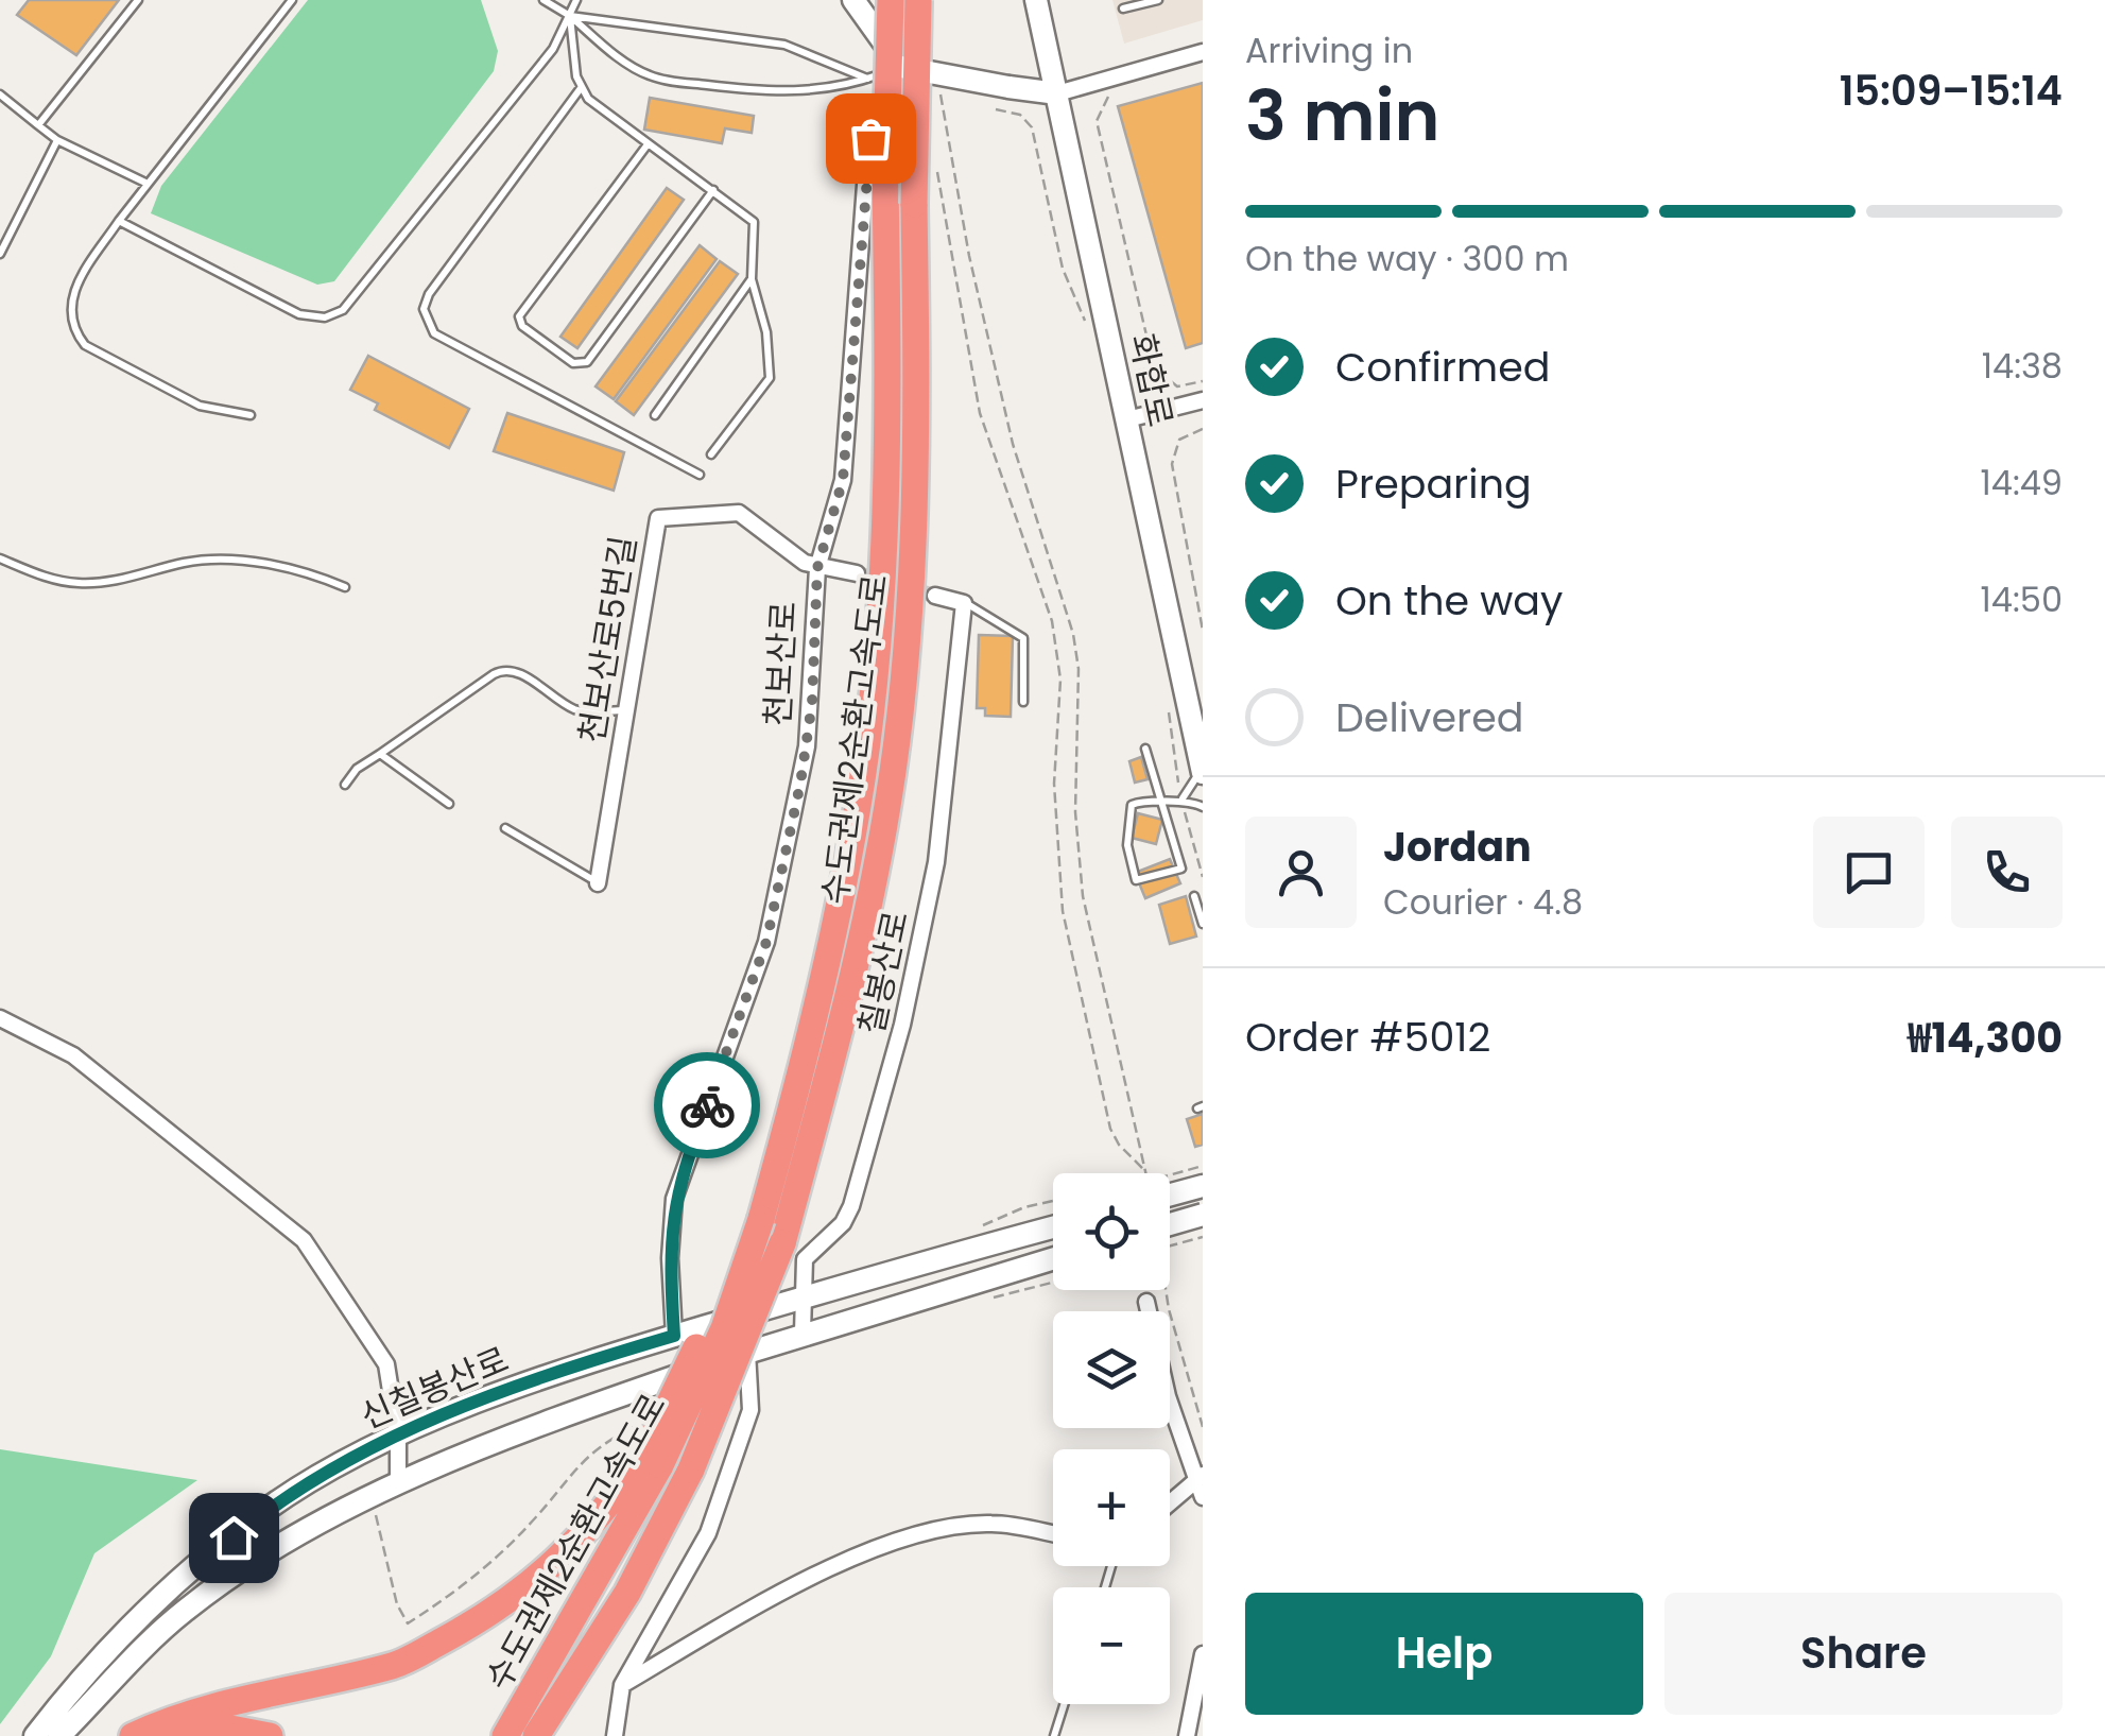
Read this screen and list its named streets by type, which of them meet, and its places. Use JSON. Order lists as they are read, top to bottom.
{
  "streets": {
    "highway": ["수도권제2순환고속도로"],
    "street": [
      "화합로",
      "천보산로5번길",
      "천보산로",
      "칠봉산로",
      "신칠봉산로"
    ]
  },
  "crossings": [
    ["천보산로5번길", "천보산로"],
    ["천보산로", "신칠봉산로"],
    ["칠봉산로", "신칠봉산로"]
  ],
  "page": {
    "heading": ["3 min", "Arriving in", "15:09–15:14"],
    "panel": [
      "Jordan",
      "Courier · 4.8",
      "Order #5012",
      "₩14,300"
    ],
    "bar": "On the way · 300 m",
    "list": [
      ["Confirmed", "14:38"],
      ["Preparing", "14:49"],
      ["On the way", "14:50"],
      "Delivered"
    ],
    "map_buttons": ["+", "−"],
    "buttons": ["Help", "Share"]
  }
}
